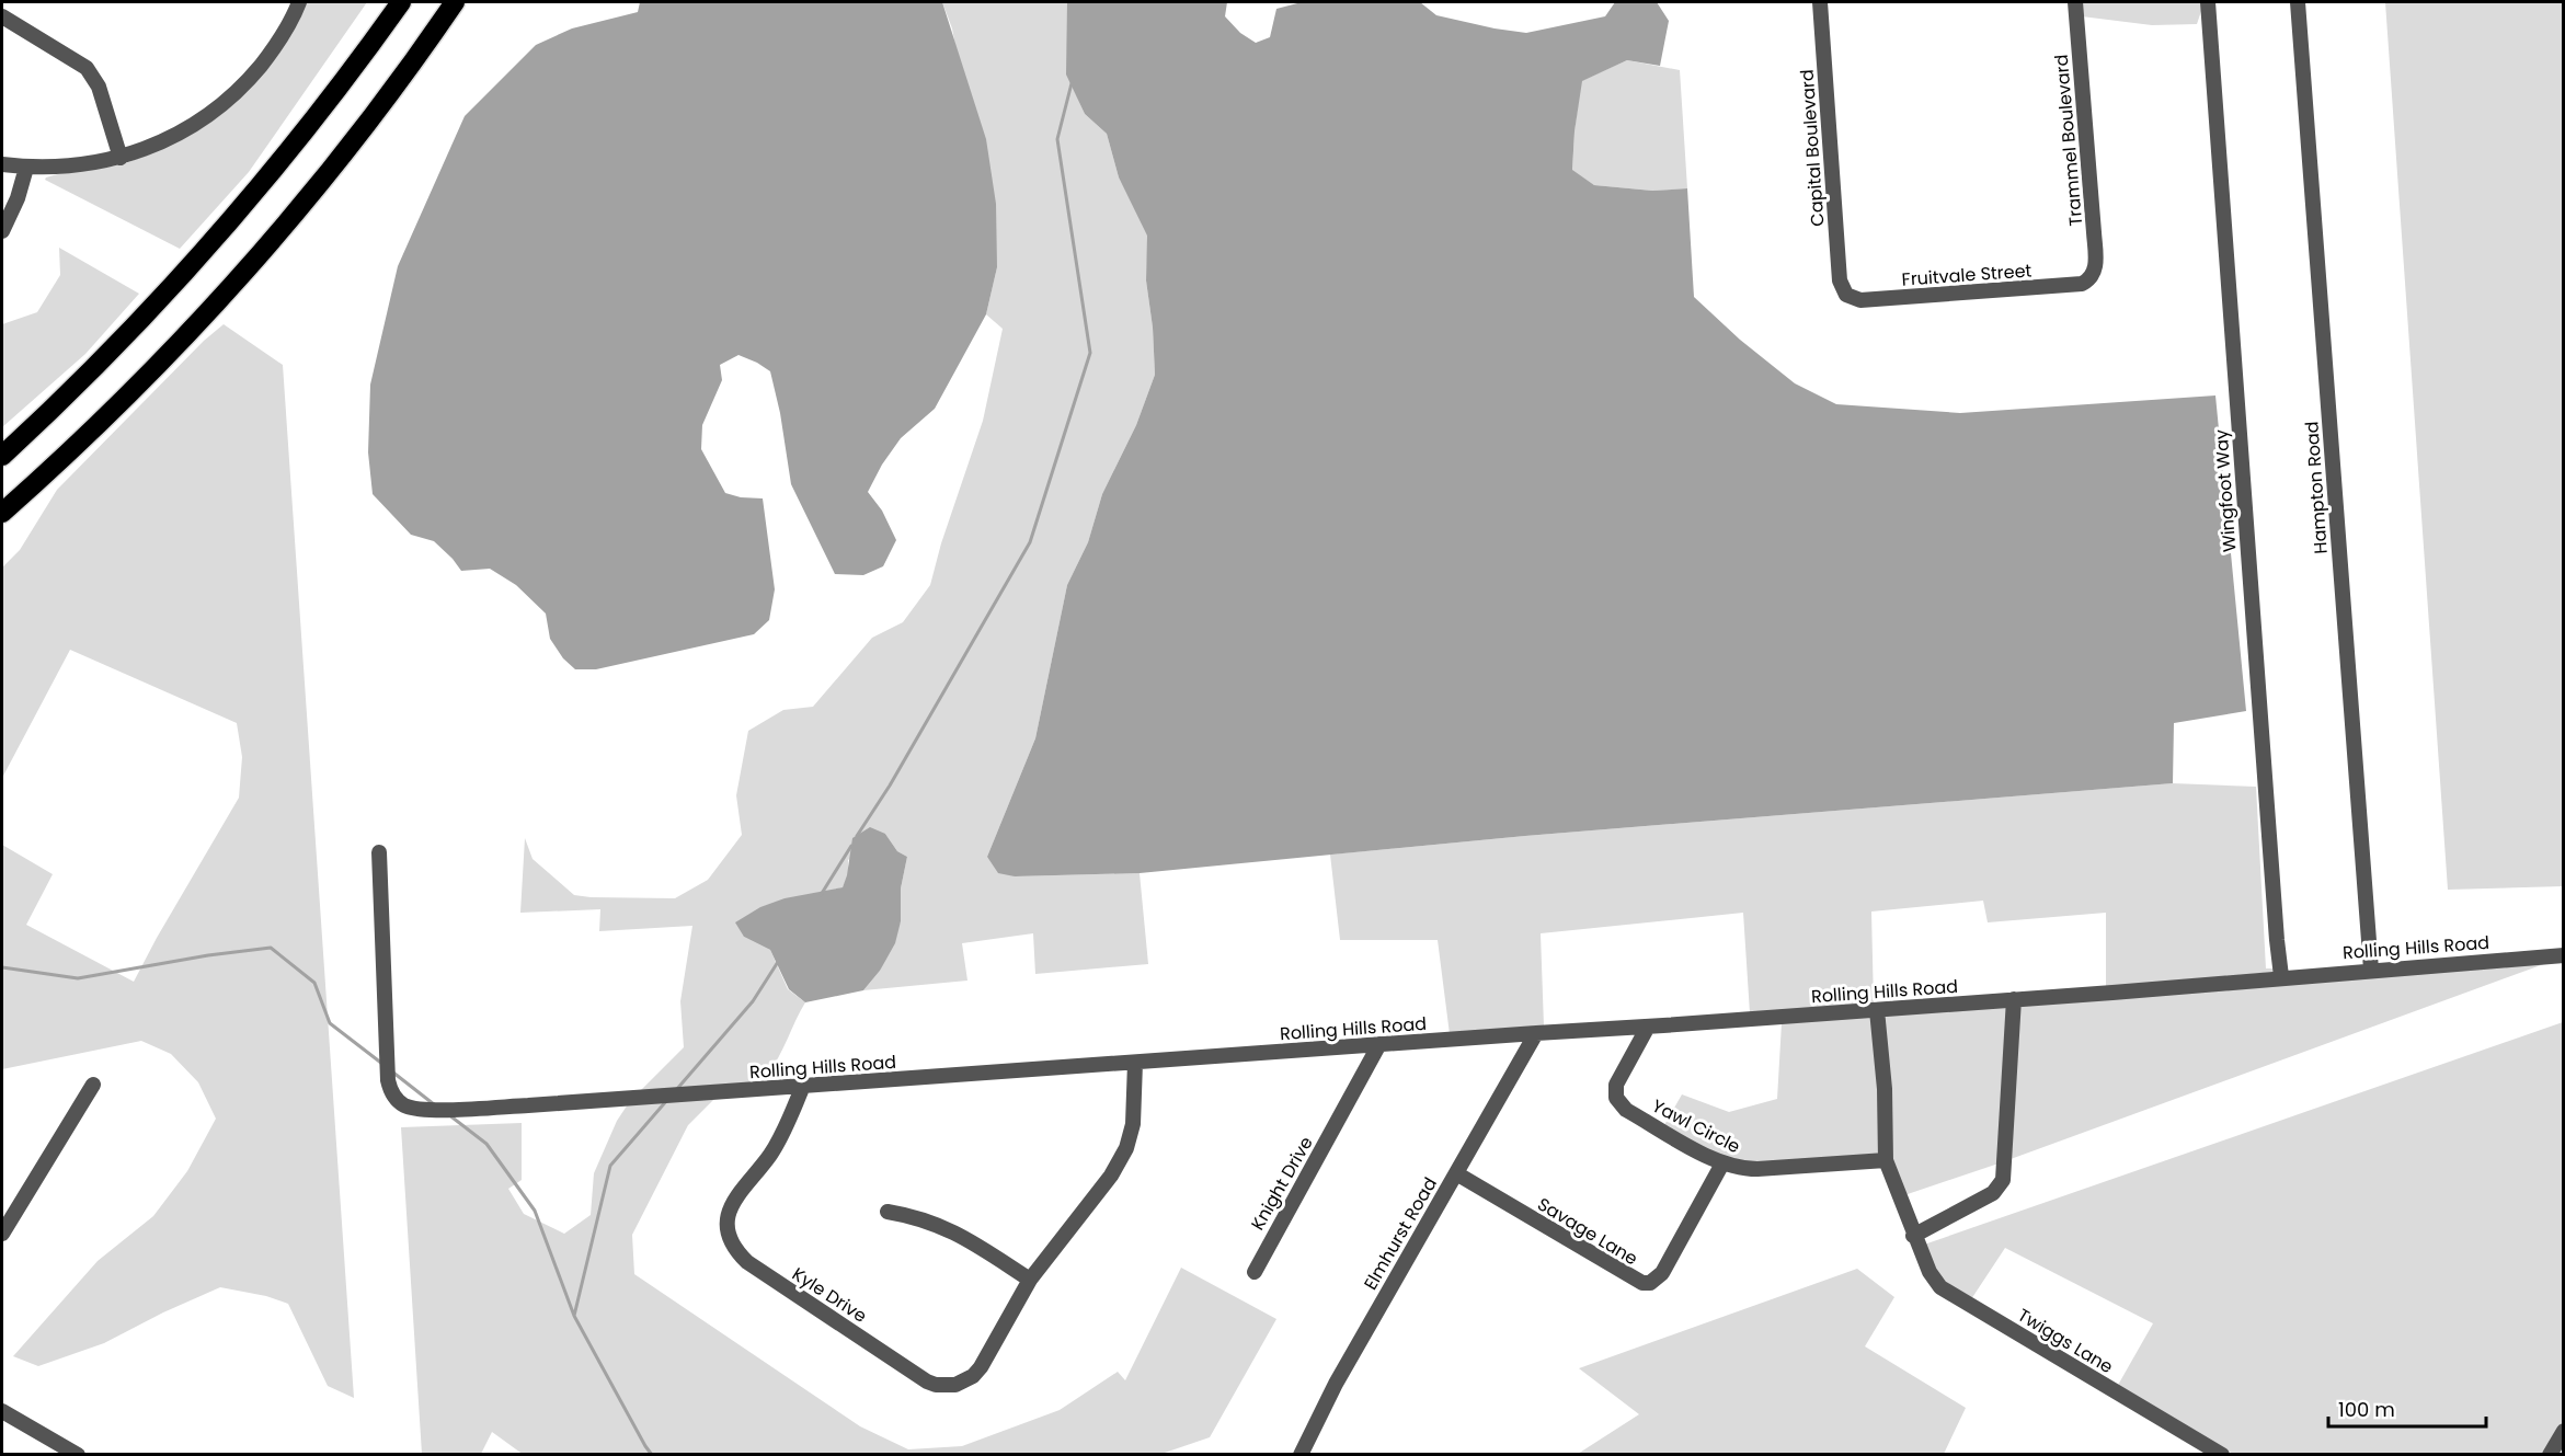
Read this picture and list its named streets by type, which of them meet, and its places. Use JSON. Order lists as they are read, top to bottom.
{
  "streets": {
    "street": [
      "Trammel Boulevard",
      "Capital Boulevard",
      "Fruitvale Street",
      "Hampton Road",
      "Wingfoot Way",
      "Rolling Hills Road",
      "Yawl Circle",
      "Knight Drive",
      "Savage Lane",
      "Elmhurst Road",
      "Kyle Drive",
      "Twiggs Lane"
    ]
  },
  "crossings": [
    ["Trammel Boulevard", "Fruitvale Street"],
    ["Capital Boulevard", "Fruitvale Street"],
    ["Hampton Road", "Rolling Hills Road"],
    ["Wingfoot Way", "Rolling Hills Road"],
    ["Rolling Hills Road", "Yawl Circle"],
    ["Rolling Hills Road", "Knight Drive"],
    ["Rolling Hills Road", "Elmhurst Road"],
    ["Rolling Hills Road", "Kyle Drive"],
    ["Yawl Circle", "Savage Lane"],
    ["Savage Lane", "Elmhurst Road"]
  ],
  "scale_bar": "100 m"
}
